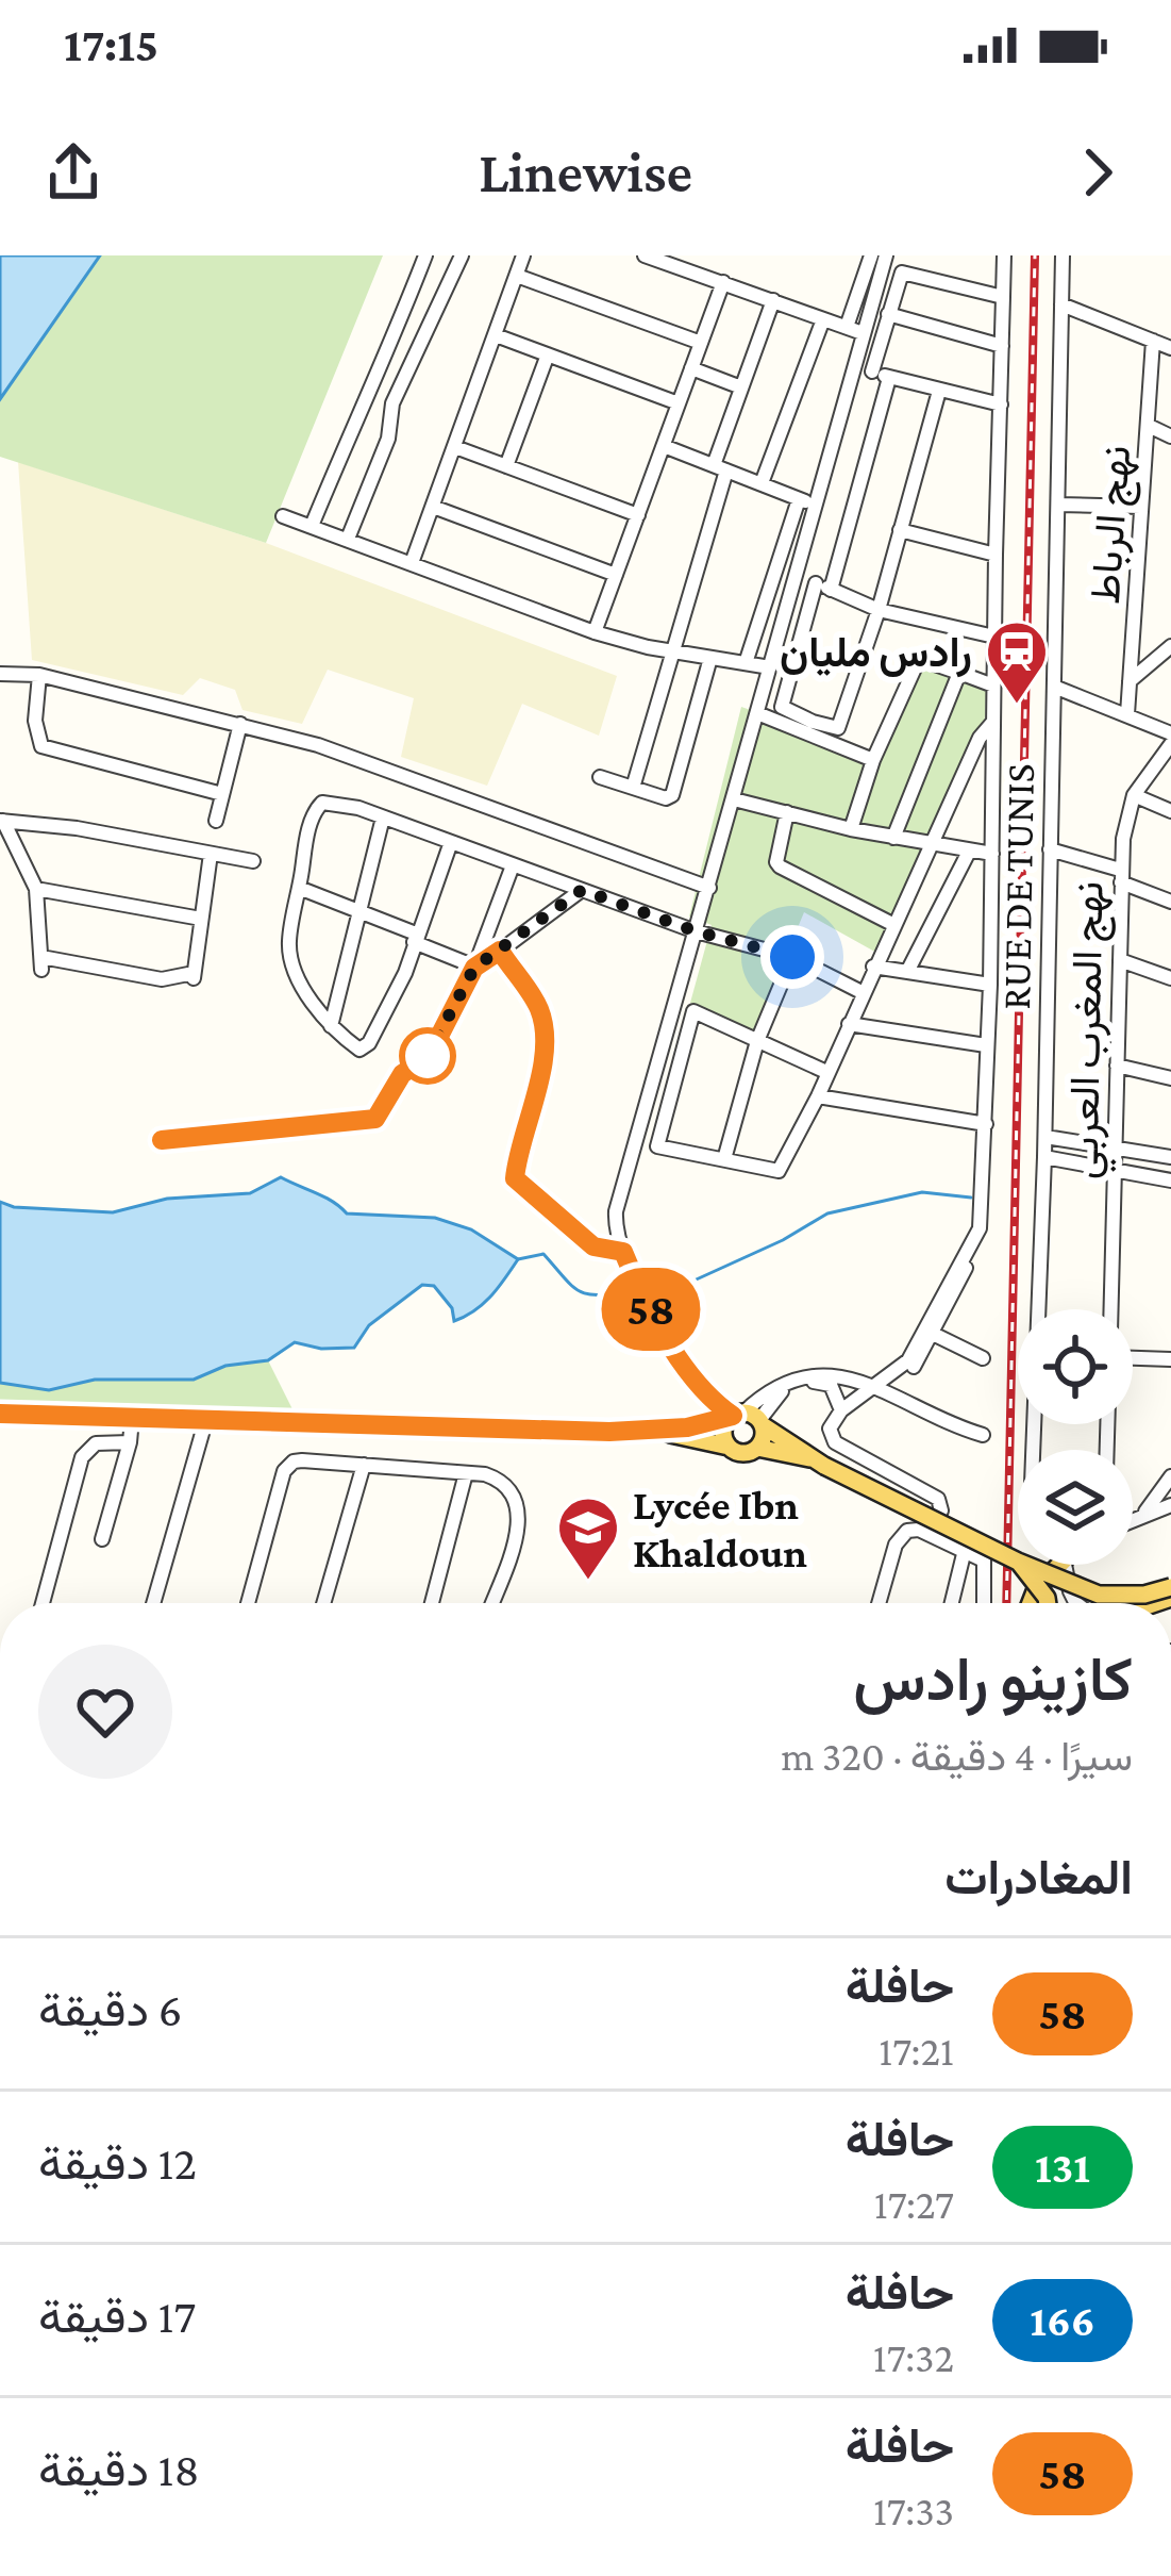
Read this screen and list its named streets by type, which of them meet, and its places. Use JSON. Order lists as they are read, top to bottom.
{
  "streets": {
    "street": ["نهج الرباط", "RUE DE TUNIS", "نهج المغرب العربي"]
  },
  "places": {
    "station": ["رادس مليان"],
    "school or university": ["Lycée Ibn Khaldoun"]
  },
  "lines": ["bus line 58"],
  "page": {
    "status": "17:15",
    "header": "Linewise",
    "on_map": "58",
    "heading": [
      ["كازينو رادس", "سيرًا · 4 دقيقة · 320 m"],
      "المغادرات"
    ],
    "list": [
      {
        "mark": "58",
        "name": "حافلة",
        "note": "17:21",
        "value": "6 دقيقة"
      },
      {
        "mark": "131",
        "name": "حافلة",
        "note": "17:27",
        "value": "12 دقيقة"
      },
      {
        "mark": "166",
        "name": "حافلة",
        "note": "17:32",
        "value": "17 دقيقة"
      },
      {
        "mark": "58",
        "name": "حافلة",
        "note": "17:33",
        "value": "18 دقيقة"
      }
    ]
  }
}
